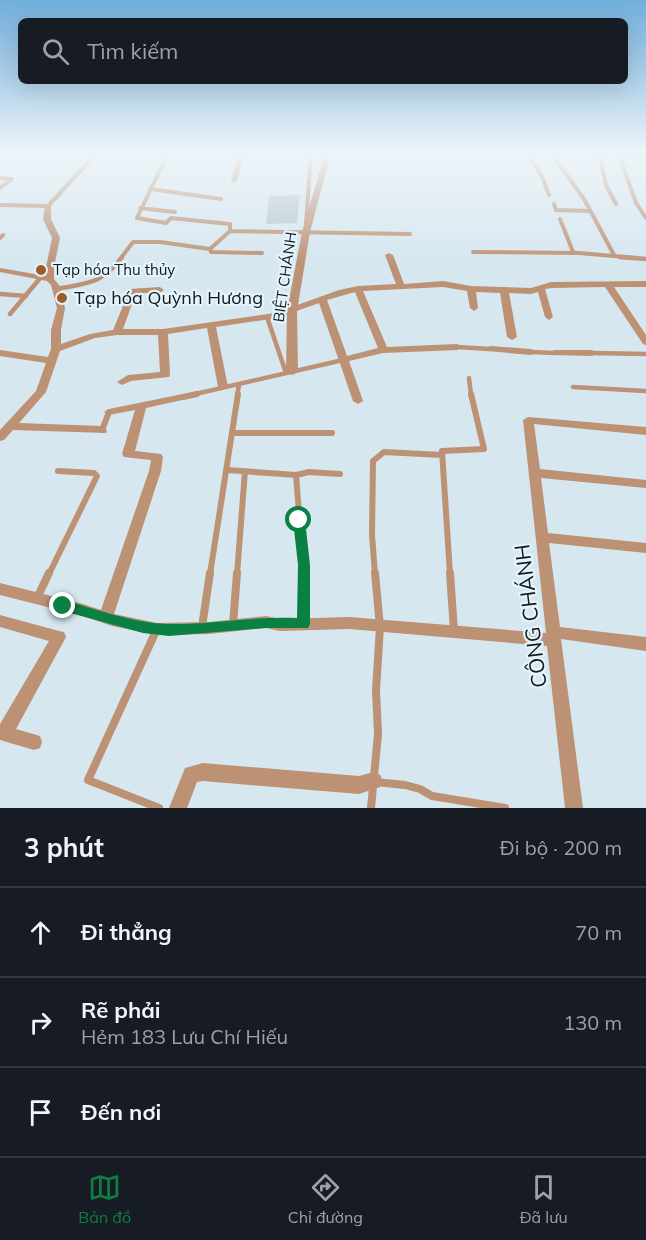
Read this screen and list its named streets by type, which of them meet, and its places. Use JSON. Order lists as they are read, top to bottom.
{
  "streets": {
    "street": ["BIỆT CHÁNH", "CÔNG CHÁNH"]
  },
  "places": ["Tạp hóa Thu thủy", "Tạp hóa Quỳnh Hương"],
  "page": {
    "search": "Tìm kiếm",
    "heading": ["3 phút", "Đi bộ · 200 m"],
    "list": [
      ["Đi thẳng", "70 m"],
      ["Rẽ phải", "Hẻm 183 Lưu Chí Hiếu", "130 m"],
      "Đến nơi"
    ],
    "nav": ["Bản đồ", "Chỉ đường", "Đã lưu"]
  }
}
